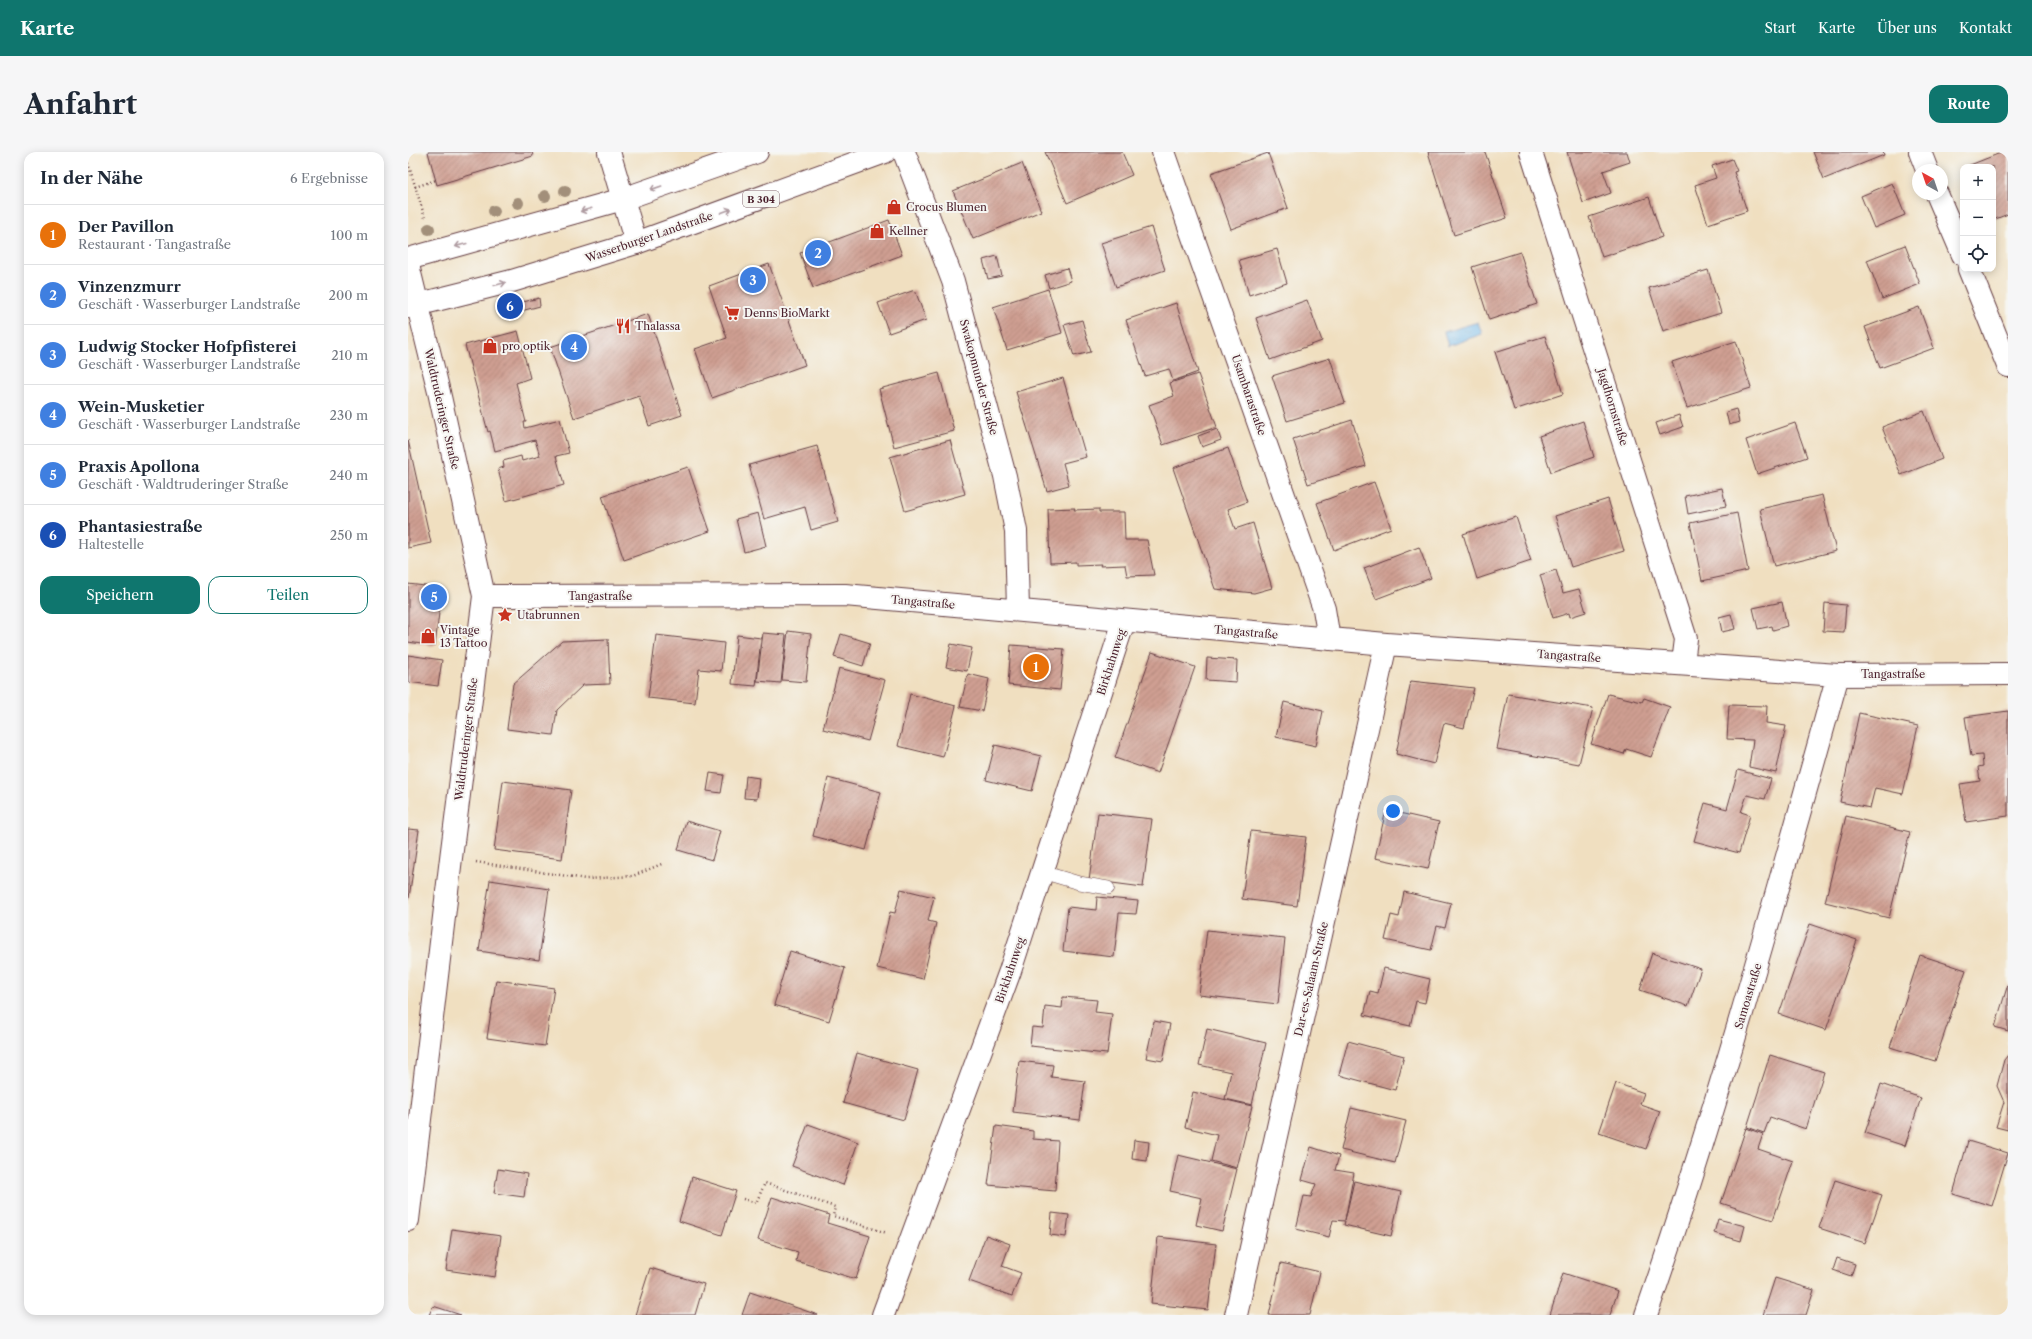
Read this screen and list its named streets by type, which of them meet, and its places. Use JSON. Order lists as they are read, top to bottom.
{
  "streets": {
    "street": [
      "B 304",
      "Wasserburger Landstraße",
      "Swakopmunder Straße",
      "Usambarastraße",
      "Jagdhornstraße",
      "Waldtruderinger Straße",
      "Tangastraße",
      "Birkhahnweg",
      "Dar-es-Salaam-Straße",
      "Samoastraße"
    ]
  },
  "crossings": [
    ["Wasserburger Landstraße", "Waldtruderinger Straße"],
    ["Swakopmunder Straße", "Tangastraße"],
    ["Usambarastraße", "Tangastraße"],
    ["Jagdhornstraße", "Tangastraße"],
    ["Waldtruderinger Straße", "Tangastraße"],
    ["Tangastraße", "Birkhahnweg"],
    ["Tangastraße", "Dar-es-Salaam-Straße"],
    ["Tangastraße", "Samoastraße"]
  ],
  "places": {
    "shop": [
      "Crocus Blumen",
      "Kellner",
      "pro optik",
      "Vintage 13 Tattoo"
    ],
    "supermarket": ["Denns BioMarkt"],
    "restaurant": ["Thalassa"],
    "place": ["Utabrunnen"]
  },
  "north": "top left",
  "page": {
    "header": "Karte",
    "nav": [
      "Start",
      "Karte",
      "Über uns",
      "Kontakt"
    ],
    "buttons": [
      "Route",
      ["Speichern", "Teilen"]
    ],
    "title": "Anfahrt",
    "heading": ["In der Nähe", "6 Ergebnisse"],
    "map_buttons": ["+", "−"],
    "list": [
      {
        "mark": "1",
        "name": "Der Pavillon",
        "note": "Restaurant · Tangastraße",
        "value": "100 m"
      },
      {
        "mark": "2",
        "name": "Vinzenzmurr",
        "note": "Geschäft · Wasserburger Landstraße",
        "value": "200 m"
      },
      {
        "mark": "3",
        "name": "Ludwig Stocker Hofpfisterei",
        "note": "Geschäft · Wasserburger Landstraße",
        "value": "210 m"
      },
      {
        "mark": "4",
        "name": "Wein-Musketier",
        "note": "Geschäft · Wasserburger Landstraße",
        "value": "230 m"
      },
      {
        "mark": "5",
        "name": "Praxis Apollona",
        "note": "Geschäft · Waldtruderinger Straße",
        "value": "240 m"
      },
      {
        "mark": "6",
        "name": "Phantasiestraße",
        "note": "Haltestelle",
        "value": "250 m"
      }
    ],
    "pins": [
      "2",
      "3",
      "6",
      "4",
      "5",
      "1"
    ]
  }
}
